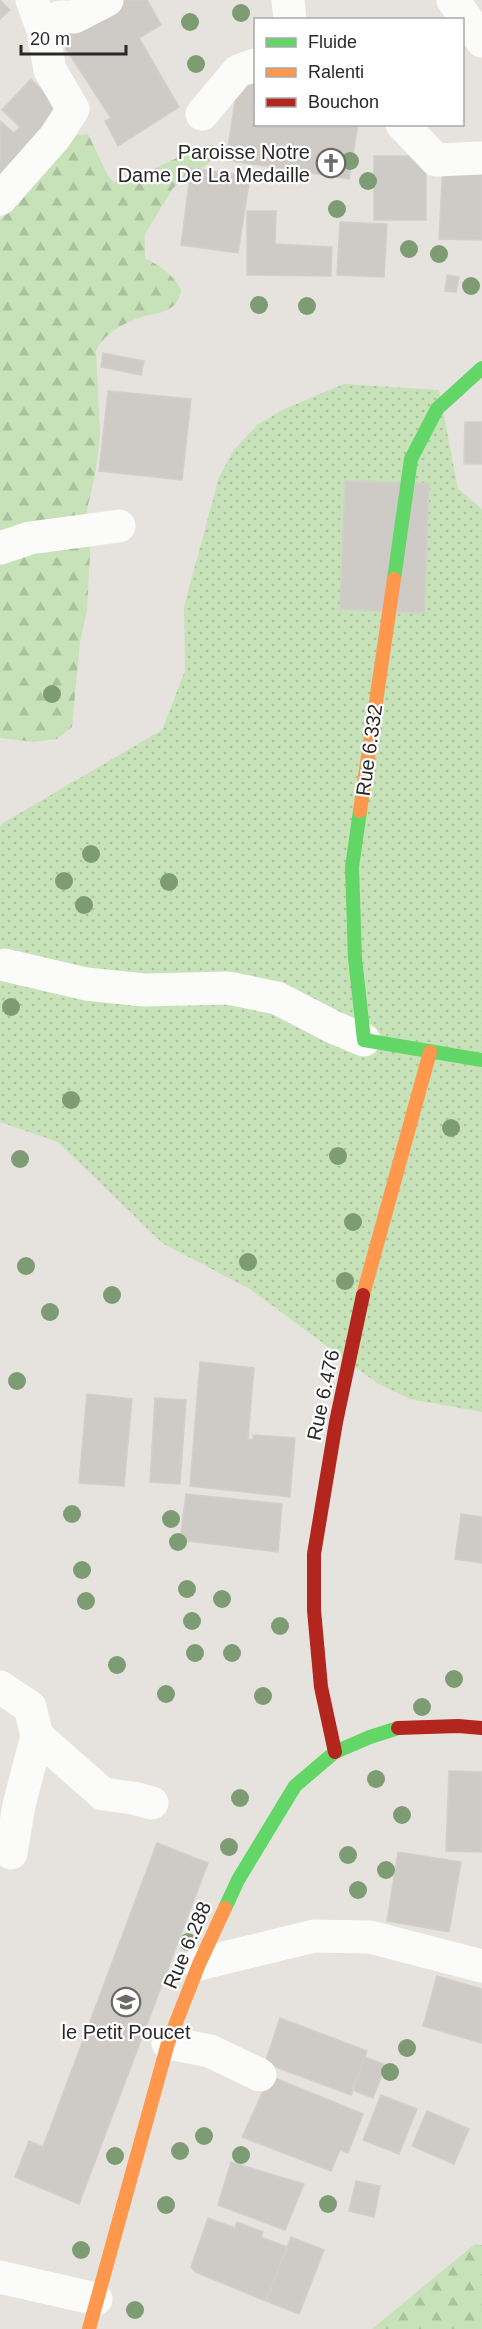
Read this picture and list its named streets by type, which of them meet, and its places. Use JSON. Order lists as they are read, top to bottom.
{
  "streets": {
    "street": ["Rue 6.332", "Rue 6.476", "Rue 6.288"]
  },
  "crossings": [
    ["Rue 6.476", "Rue 6.288"]
  ],
  "places": {
    "church": ["Paroisse Notre Dame De La Medaille"],
    "school or university": ["le Petit Poucet"]
  },
  "legend": ["Fluide", "Ralenti", "Bouchon"],
  "scale_bar": "20 m"
}
